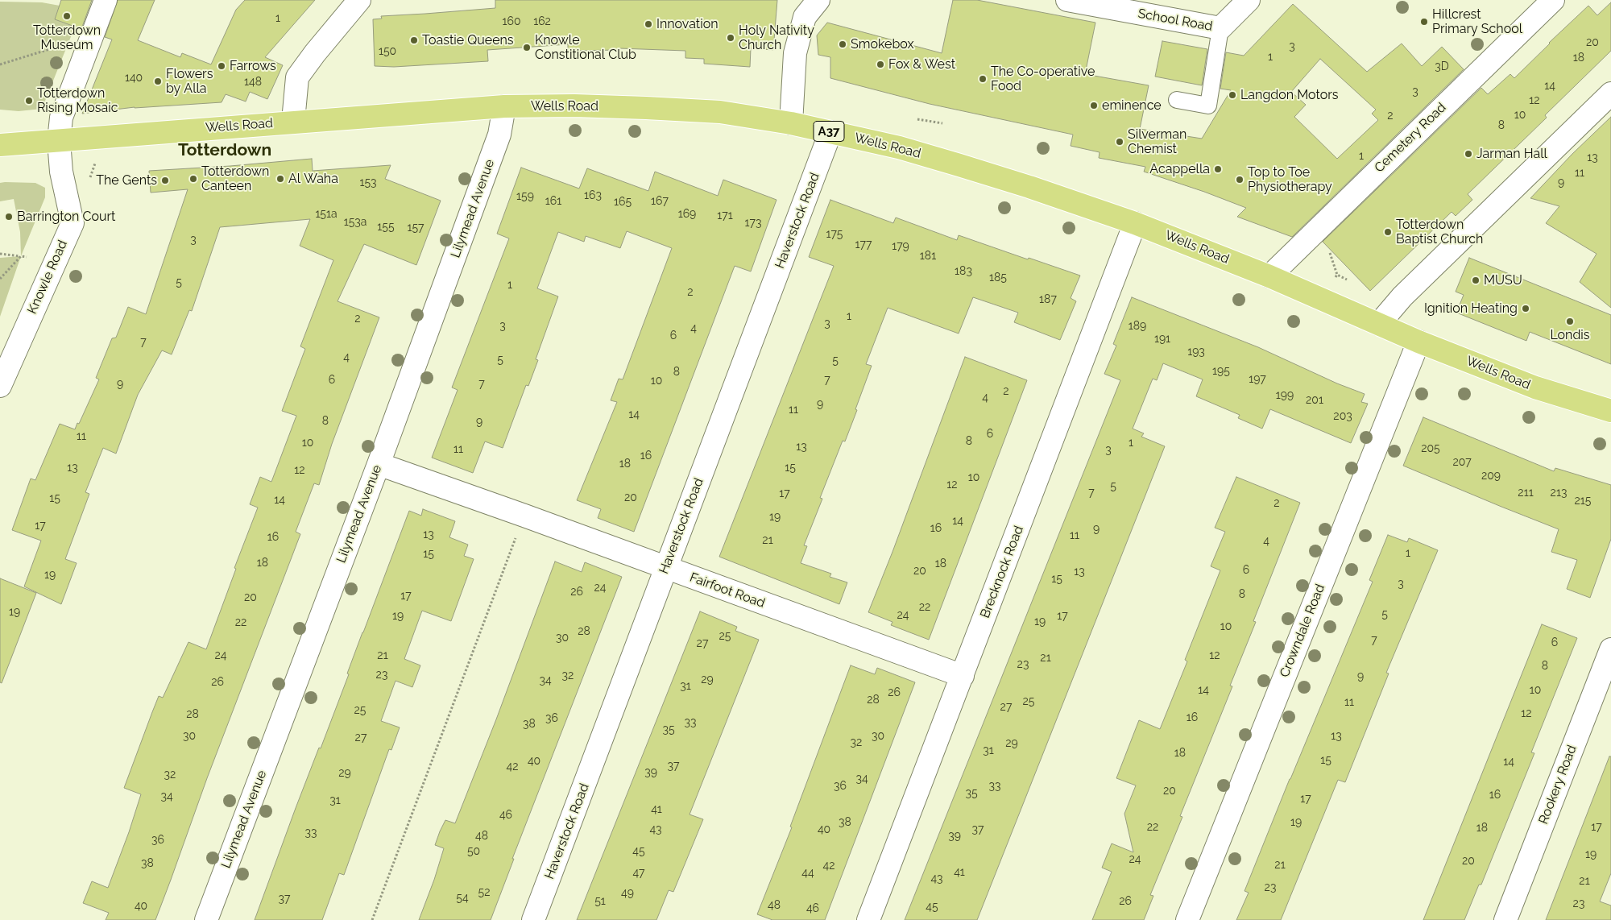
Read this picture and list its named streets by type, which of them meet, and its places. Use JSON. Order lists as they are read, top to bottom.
{
  "streets": {
    "highway": ["Wells Road", "A37"],
    "street": [
      "School Road",
      "Cemetery Road",
      "Lilymead Avenue",
      "Haverstock Road",
      "Knowle Road",
      "Brecknock Road",
      "Fairfoot Road",
      "Crowndale Road",
      "Rookery Road"
    ]
  },
  "crossings": [
    ["Wells Road", "Cemetery Road"],
    ["Wells Road", "Lilymead Avenue"],
    ["Wells Road", "Haverstock Road"],
    ["Wells Road", "Knowle Road"],
    ["Wells Road", "Brecknock Road"],
    ["Wells Road", "Crowndale Road"],
    ["Lilymead Avenue", "Fairfoot Road"],
    ["Haverstock Road", "Fairfoot Road"],
    ["Brecknock Road", "Fairfoot Road"]
  ],
  "districts": ["Totterdown"],
  "places": [
    "Totterdown Museum",
    "Hillcrest Primary School",
    "Innovation",
    "Holy Nativity Church",
    "Toastie Queens",
    "Smokebox",
    "Knowle Constitional Club",
    "Fox & West",
    "Farrows",
    "The Co-operative Food",
    "Flowers by Alla",
    "Langdon Motors",
    "Totterdown Rising Mosaic",
    "eminence",
    "Silverman Chemist",
    "Jarman Hall",
    "Acappella",
    "Totterdown Canteen",
    "Al Waha",
    "Top to Toe Physiotherapy",
    "The Gents",
    "Barrington Court",
    "Totterdown Baptist Church",
    "MUSU",
    "Ignition Heating",
    "Londis"
  ],
  "house_numbers": [
    "1",
    "160",
    "162",
    "20",
    "3",
    "150",
    "1",
    "18",
    "3D",
    "140",
    "148",
    "14",
    "3",
    "12",
    "10",
    "2",
    "8",
    "1",
    "13",
    "11",
    "153",
    "9",
    "163",
    "159",
    "161",
    "167",
    "165",
    "151a",
    "169",
    "171",
    "153a",
    "173",
    "155",
    "157",
    "175",
    "3",
    "177",
    "179",
    "181",
    "183",
    "185",
    "5",
    "1",
    "2",
    "187",
    "1",
    "2",
    "3",
    "3",
    "189",
    "4",
    "6",
    "191",
    "7",
    "193",
    "4",
    "5",
    "5",
    "195",
    "8",
    "197",
    "6",
    "7",
    "10",
    "9",
    "7",
    "2",
    "199",
    "4",
    "201",
    "9",
    "11",
    "14",
    "203",
    "8",
    "9",
    "6",
    "11",
    "8",
    "10",
    "1",
    "13",
    "205",
    "11",
    "3",
    "16",
    "207",
    "18",
    "13",
    "15",
    "12",
    "209",
    "10",
    "12",
    "5",
    "7",
    "211",
    "213",
    "17",
    "20",
    "15",
    "14",
    "215",
    "2",
    "19",
    "14",
    "17",
    "16",
    "9",
    "13",
    "11",
    "16",
    "21",
    "4",
    "1",
    "15",
    "18",
    "18",
    "6",
    "20",
    "13",
    "19",
    "15",
    "3",
    "24",
    "26",
    "8",
    "17",
    "20",
    "22",
    "19",
    "5",
    "24",
    "19",
    "17",
    "19",
    "22",
    "10",
    "28",
    "25",
    "30",
    "7",
    "6",
    "27",
    "24",
    "21",
    "12",
    "21",
    "23",
    "8",
    "23",
    "32",
    "9",
    "29",
    "34",
    "26",
    "31",
    "14",
    "10",
    "26",
    "28",
    "25",
    "11",
    "27",
    "25",
    "12",
    "28",
    "16",
    "36",
    "33",
    "38",
    "35",
    "30",
    "30",
    "13",
    "27",
    "32",
    "29",
    "31",
    "18",
    "15",
    "40",
    "14",
    "37",
    "42",
    "39",
    "29",
    "32",
    "34",
    "36",
    "33",
    "20",
    "35",
    "16",
    "34",
    "17",
    "31",
    "41",
    "46",
    "38",
    "19",
    "22",
    "17",
    "18",
    "43",
    "40",
    "37",
    "33",
    "48",
    "39",
    "36",
    "50",
    "45",
    "19",
    "24",
    "20",
    "38",
    "21",
    "42",
    "41",
    "47",
    "44",
    "43",
    "21",
    "23",
    "52",
    "49",
    "54",
    "37",
    "51",
    "26",
    "23",
    "48",
    "40",
    "45",
    "46"
  ]
}
